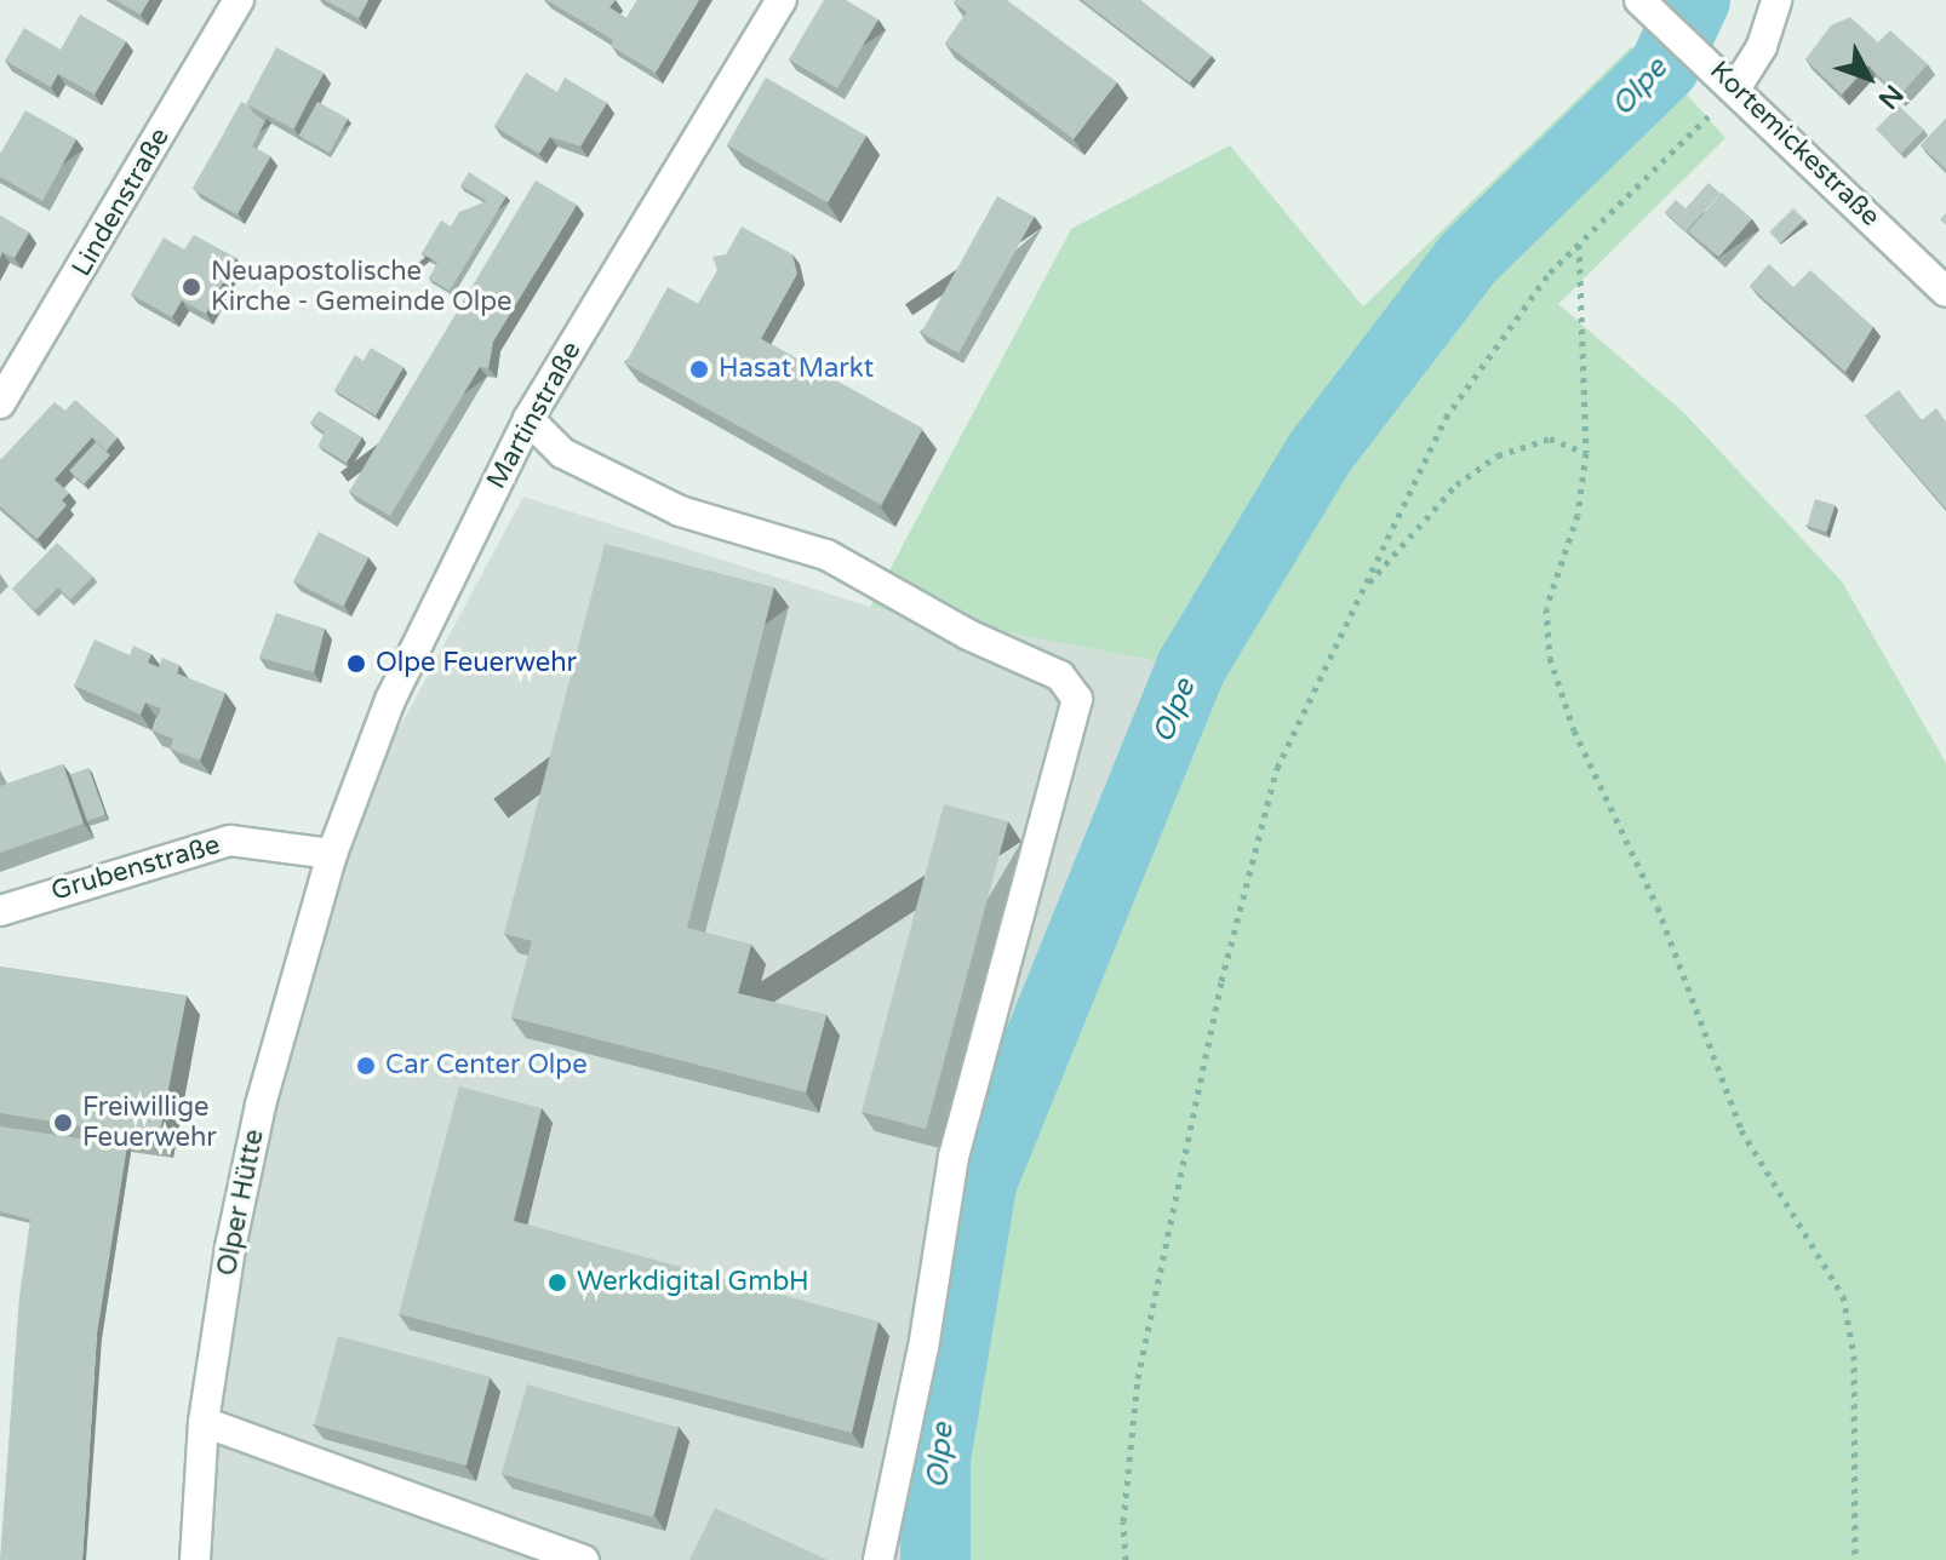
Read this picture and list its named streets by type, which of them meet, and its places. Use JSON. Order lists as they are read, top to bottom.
{
  "streets": {
    "street": [
      "Kortemickestraße",
      "Lindenstraße",
      "Martinstraße",
      "Grubenstraße",
      "Olper Hütte"
    ]
  },
  "crossings": [
    ["Martinstraße", "Grubenstraße"],
    ["Martinstraße", "Olper Hütte"],
    ["Grubenstraße", "Olper Hütte"]
  ],
  "water": ["Olpe"],
  "places": [
    "Neuapostolische Kirche - Gemeinde Olpe",
    "Hasat Markt",
    "Olpe Feuerwehr",
    "Car Center Olpe",
    "Freiwillige Feuerwehr",
    "Werkdigital GmbH"
  ],
  "north": "bottom right"
}
